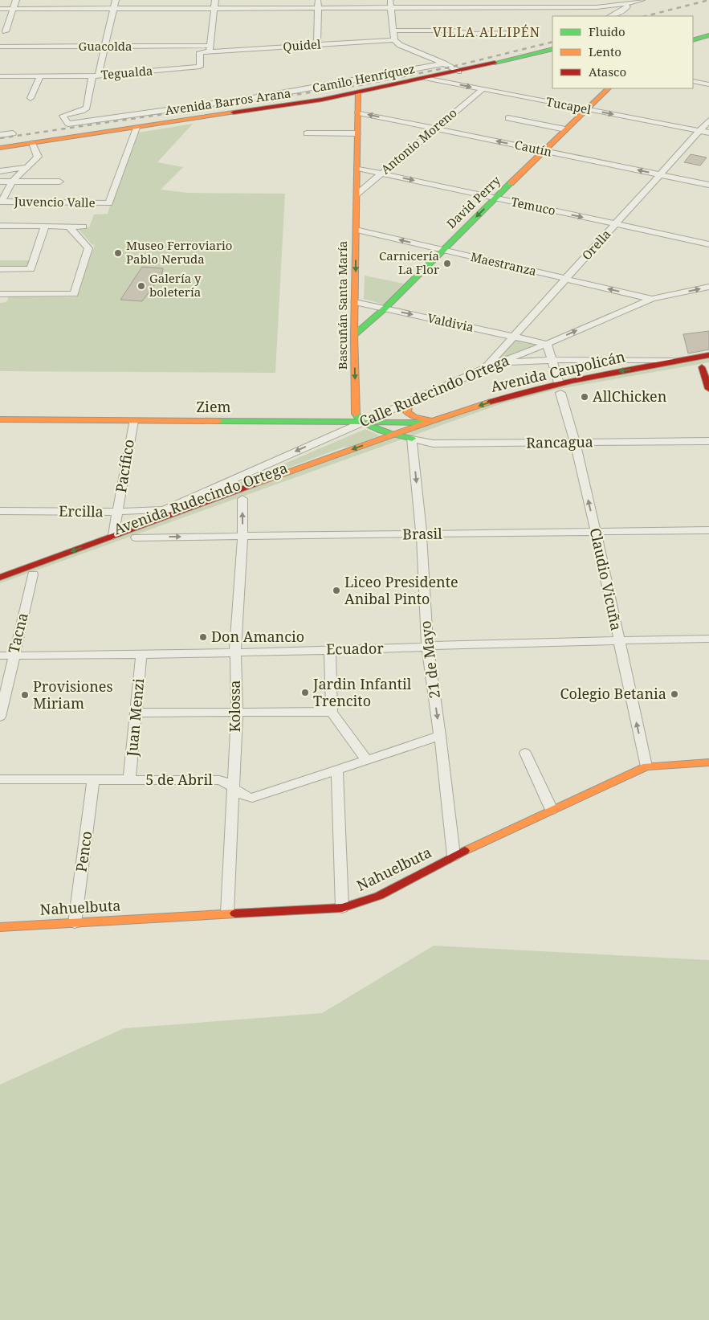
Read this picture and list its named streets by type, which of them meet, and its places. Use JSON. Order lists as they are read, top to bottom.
{
  "streets": {
    "street": [
      "Quidel",
      "Guacolda",
      "Tegualda",
      "Camilo Henríquez",
      "Avenida Barros Arana",
      "Tucapel",
      "Antonio Moreno",
      "Cautín",
      "Juvencio Valle",
      "David Perry",
      "Temuco",
      "Orella",
      "Maestranza",
      "Bascuñán Santa María",
      "Valdivia",
      "Avenida Caupolicán",
      "Calle Rudecindo Ortega",
      "Ziem",
      "Rancagua",
      "Pacífico",
      "Avenida Rudecindo Ortega",
      "Ercilla",
      "Brasil",
      "Claudio Vicuña",
      "Tacna",
      "Ecuador",
      "21 de Mayo",
      "Kolossa",
      "Juan Menzi",
      "5 de Abril",
      "Penco",
      "Nahuelbuta"
    ]
  },
  "crossings": [
    ["Quidel", "Guacolda"],
    ["Quidel", "Tegualda"],
    ["Tegualda", "Camilo Henríquez"],
    ["Avenida Barros Arana", "Tucapel"],
    ["Avenida Barros Arana", "Juvencio Valle"],
    ["Avenida Barros Arana", "Bascuñán Santa María"],
    ["Tucapel", "Antonio Moreno"],
    ["Tucapel", "David Perry"],
    ["Tucapel", "Orella"],
    ["Antonio Moreno", "Cautín"],
    ["Antonio Moreno", "Temuco"],
    ["Antonio Moreno", "Bascuñán Santa María"],
    ["Cautín", "David Perry"],
    ["Cautín", "Orella"],
    ["Cautín", "Bascuñán Santa María"],
    ["David Perry", "Temuco"],
    ["David Perry", "Maestranza"],
    ["David Perry", "Bascuñán Santa María"],
    ["David Perry", "Valdivia"],
    ["Temuco", "Orella"],
    ["Temuco", "Bascuñán Santa María"],
    ["Orella", "Maestranza"],
    ["Orella", "Valdivia"],
    ["Orella", "Calle Rudecindo Ortega"],
    ["Maestranza", "Bascuñán Santa María"],
    ["Maestranza", "Calle Rudecindo Ortega"],
    ["Bascuñán Santa María", "Valdivia"],
    ["Bascuñán Santa María", "Calle Rudecindo Ortega"],
    ["Bascuñán Santa María", "Ziem"],
    ["Valdivia", "Calle Rudecindo Ortega"],
    ["Avenida Caupolicán", "Ziem"],
    ["Avenida Caupolicán", "Avenida Rudecindo Ortega"],
    ["Avenida Caupolicán", "Claudio Vicuña"],
    ["Calle Rudecindo Ortega", "Ziem"],
    ["Calle Rudecindo Ortega", "Ercilla"],
    ["Ziem", "Pacífico"],
    ["Rancagua", "Claudio Vicuña"],
    ["Rancagua", "21 de Mayo"],
    ["Pacífico", "Avenida Rudecindo Ortega"],
    ["Pacífico", "Ercilla"],
    ["Avenida Rudecindo Ortega", "Ercilla"],
    ["Avenida Rudecindo Ortega", "Brasil"],
    ["Avenida Rudecindo Ortega", "Tacna"],
    ["Brasil", "Claudio Vicuña"],
    ["Brasil", "21 de Mayo"],
    ["Brasil", "Kolossa"],
    ["Claudio Vicuña", "Ecuador"],
    ["Claudio Vicuña", "Nahuelbuta"],
    ["Tacna", "Ecuador"],
    ["Ecuador", "21 de Mayo"],
    ["Ecuador", "Kolossa"],
    ["Ecuador", "Juan Menzi"],
    ["21 de Mayo", "5 de Abril"],
    ["21 de Mayo", "Nahuelbuta"],
    ["Kolossa", "5 de Abril"],
    ["Kolossa", "Nahuelbuta"],
    ["Juan Menzi", "5 de Abril"],
    ["5 de Abril", "Penco"],
    ["Penco", "Nahuelbuta"]
  ],
  "one_way": [
    "Temuco",
    "Bascuñán Santa María",
    "Valdivia",
    "Claudio Vicuña",
    "21 de Mayo"
  ],
  "districts": ["VILLA ALLIPÉN"],
  "places": [
    "Museo Ferroviario Pablo Neruda",
    "Carnicería La Flor",
    "Galería y boletería",
    "AllChicken",
    "Liceo Presidente Anibal Pinto",
    "Don Amancio",
    "Jardin Infantil Trencito",
    "Colegio Betania",
    "Provisiones Miriam"
  ],
  "legend": ["Fluido", "Lento", "Atasco"]
}
